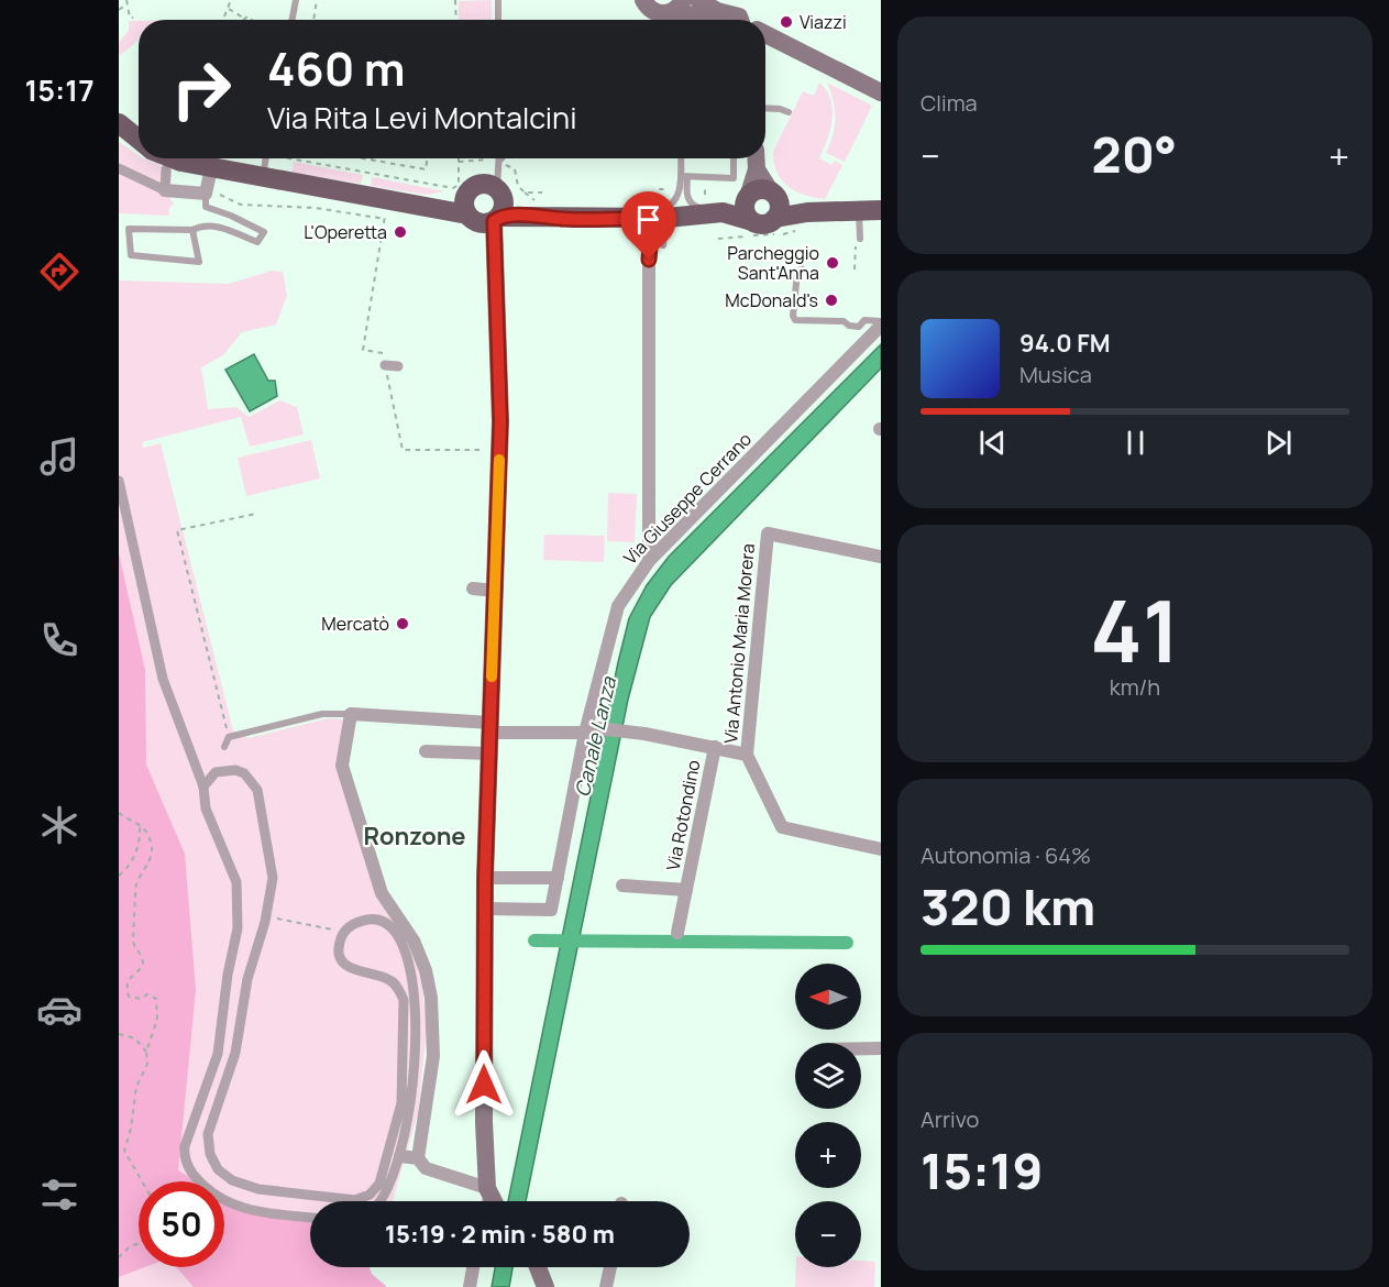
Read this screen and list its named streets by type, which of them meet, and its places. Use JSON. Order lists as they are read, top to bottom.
{
  "streets": {
    "street": ["Via Giuseppe Cerrano", "Via Antonio Maria Morera", "Via Rotondino"]
  },
  "crossings": [
    ["Via Giuseppe Cerrano", "Via Rotondino"],
    ["Via Antonio Maria Morera", "Via Rotondino"]
  ],
  "districts": ["Ronzone"],
  "water": ["Canale Lanza"],
  "places": [
    "Viazzi",
    "L'Operetta",
    "Parcheggio Sant'Anna",
    "McDonald's",
    "Mercatò"
  ],
  "north": "left",
  "page": {
    "tabs": "15:17",
    "tile": [
      "Clima",
      ["41", "km/h"],
      ["Autonomia · 64%", "320 km"],
      ["Arrivo", "15:19"]
    ],
    "turn": ["460 m", "Via Rita Levi Montalcini"],
    "heat": ["−", "20°", "+"],
    "song": ["94.0 FM", "Musica"],
    "map_buttons": ["+", "−"],
    "limit": "50",
    "trip": "15:19 · 2 min · 580 m"
  }
}
